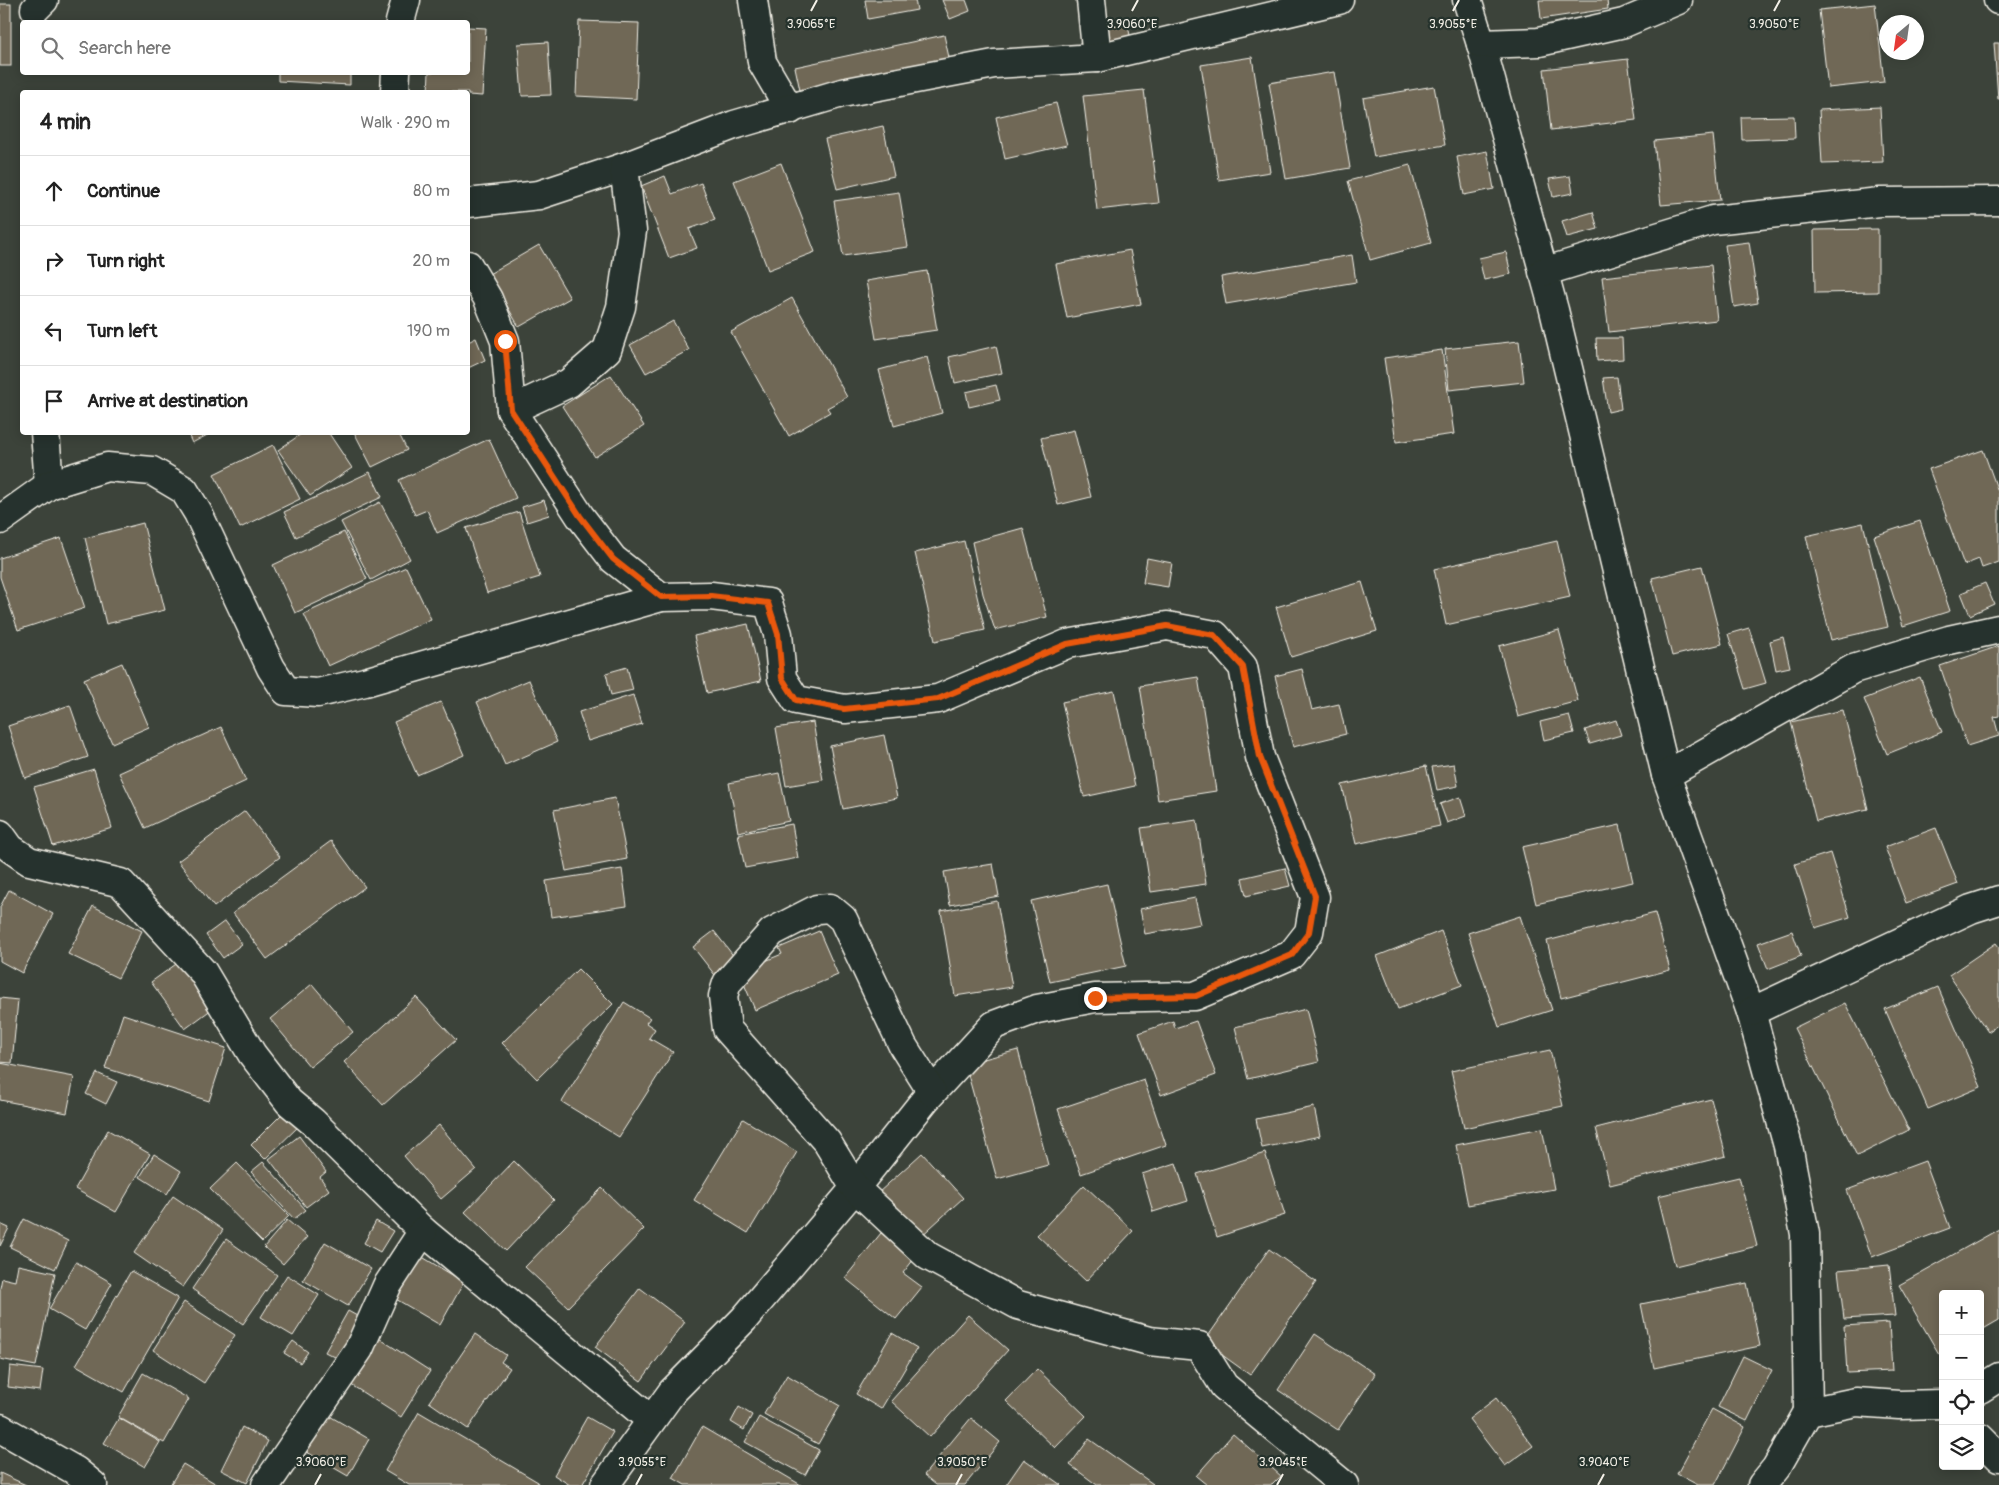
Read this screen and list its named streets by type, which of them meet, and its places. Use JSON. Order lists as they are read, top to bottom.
{
  "north": "bottom left",
  "page": {
    "search": "Search here",
    "heading": ["4 min", "Walk · 290 m"],
    "list": [
      ["Continue", "80 m"],
      ["Turn right", "20 m"],
      ["Turn left", "190 m"],
      "Arrive at destination"
    ],
    "map_buttons": ["+", "−"]
  },
  "coordinates": [
    "3.9065°E",
    "3.9060°E",
    "3.9055°E",
    "3.9050°E",
    "3.9045°E",
    "3.9040°E"
  ]
}
